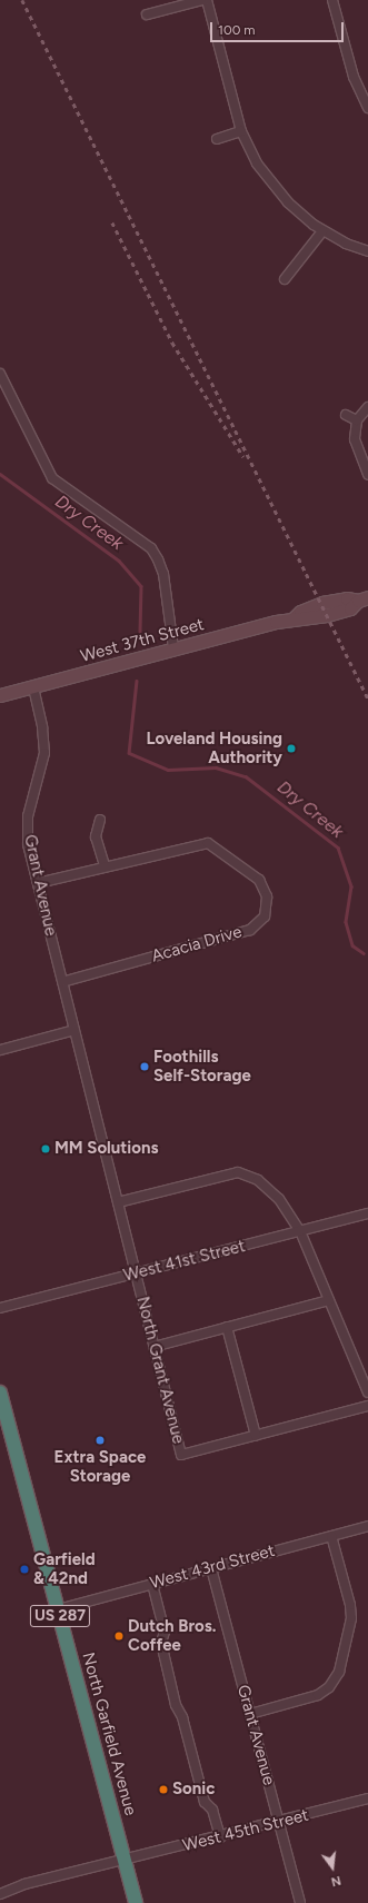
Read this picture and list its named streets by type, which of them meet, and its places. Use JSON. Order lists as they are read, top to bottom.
{
  "streets": {
    "highway": ["US 287", "North Garfield Avenue"],
    "street": [
      "West 37th Street",
      "Grant Avenue",
      "Acacia Drive",
      "West 41st Street",
      "North Grant Avenue",
      "West 43rd Street",
      "West 45th Street"
    ]
  },
  "crossings": [
    ["West 37th Street", "Grant Avenue"],
    ["Grant Avenue", "Acacia Drive"],
    ["Grant Avenue", "North Grant Avenue"],
    ["Grant Avenue", "West 43rd Street"],
    ["Grant Avenue", "West 45th Street"],
    ["West 41st Street", "North Grant Avenue"],
    ["West 43rd Street", "North Garfield Avenue"],
    ["North Garfield Avenue", "West 45th Street"]
  ],
  "water": ["Dry Creek"],
  "places": [
    "Loveland Housing Authority",
    "Foothills Self-Storage",
    "MM Solutions",
    "Extra Space Storage",
    "Garfield & 42nd",
    "Dutch Bros. Coffee",
    "Sonic"
  ],
  "scale_bar": "100 m",
  "north": "bottom"
}
